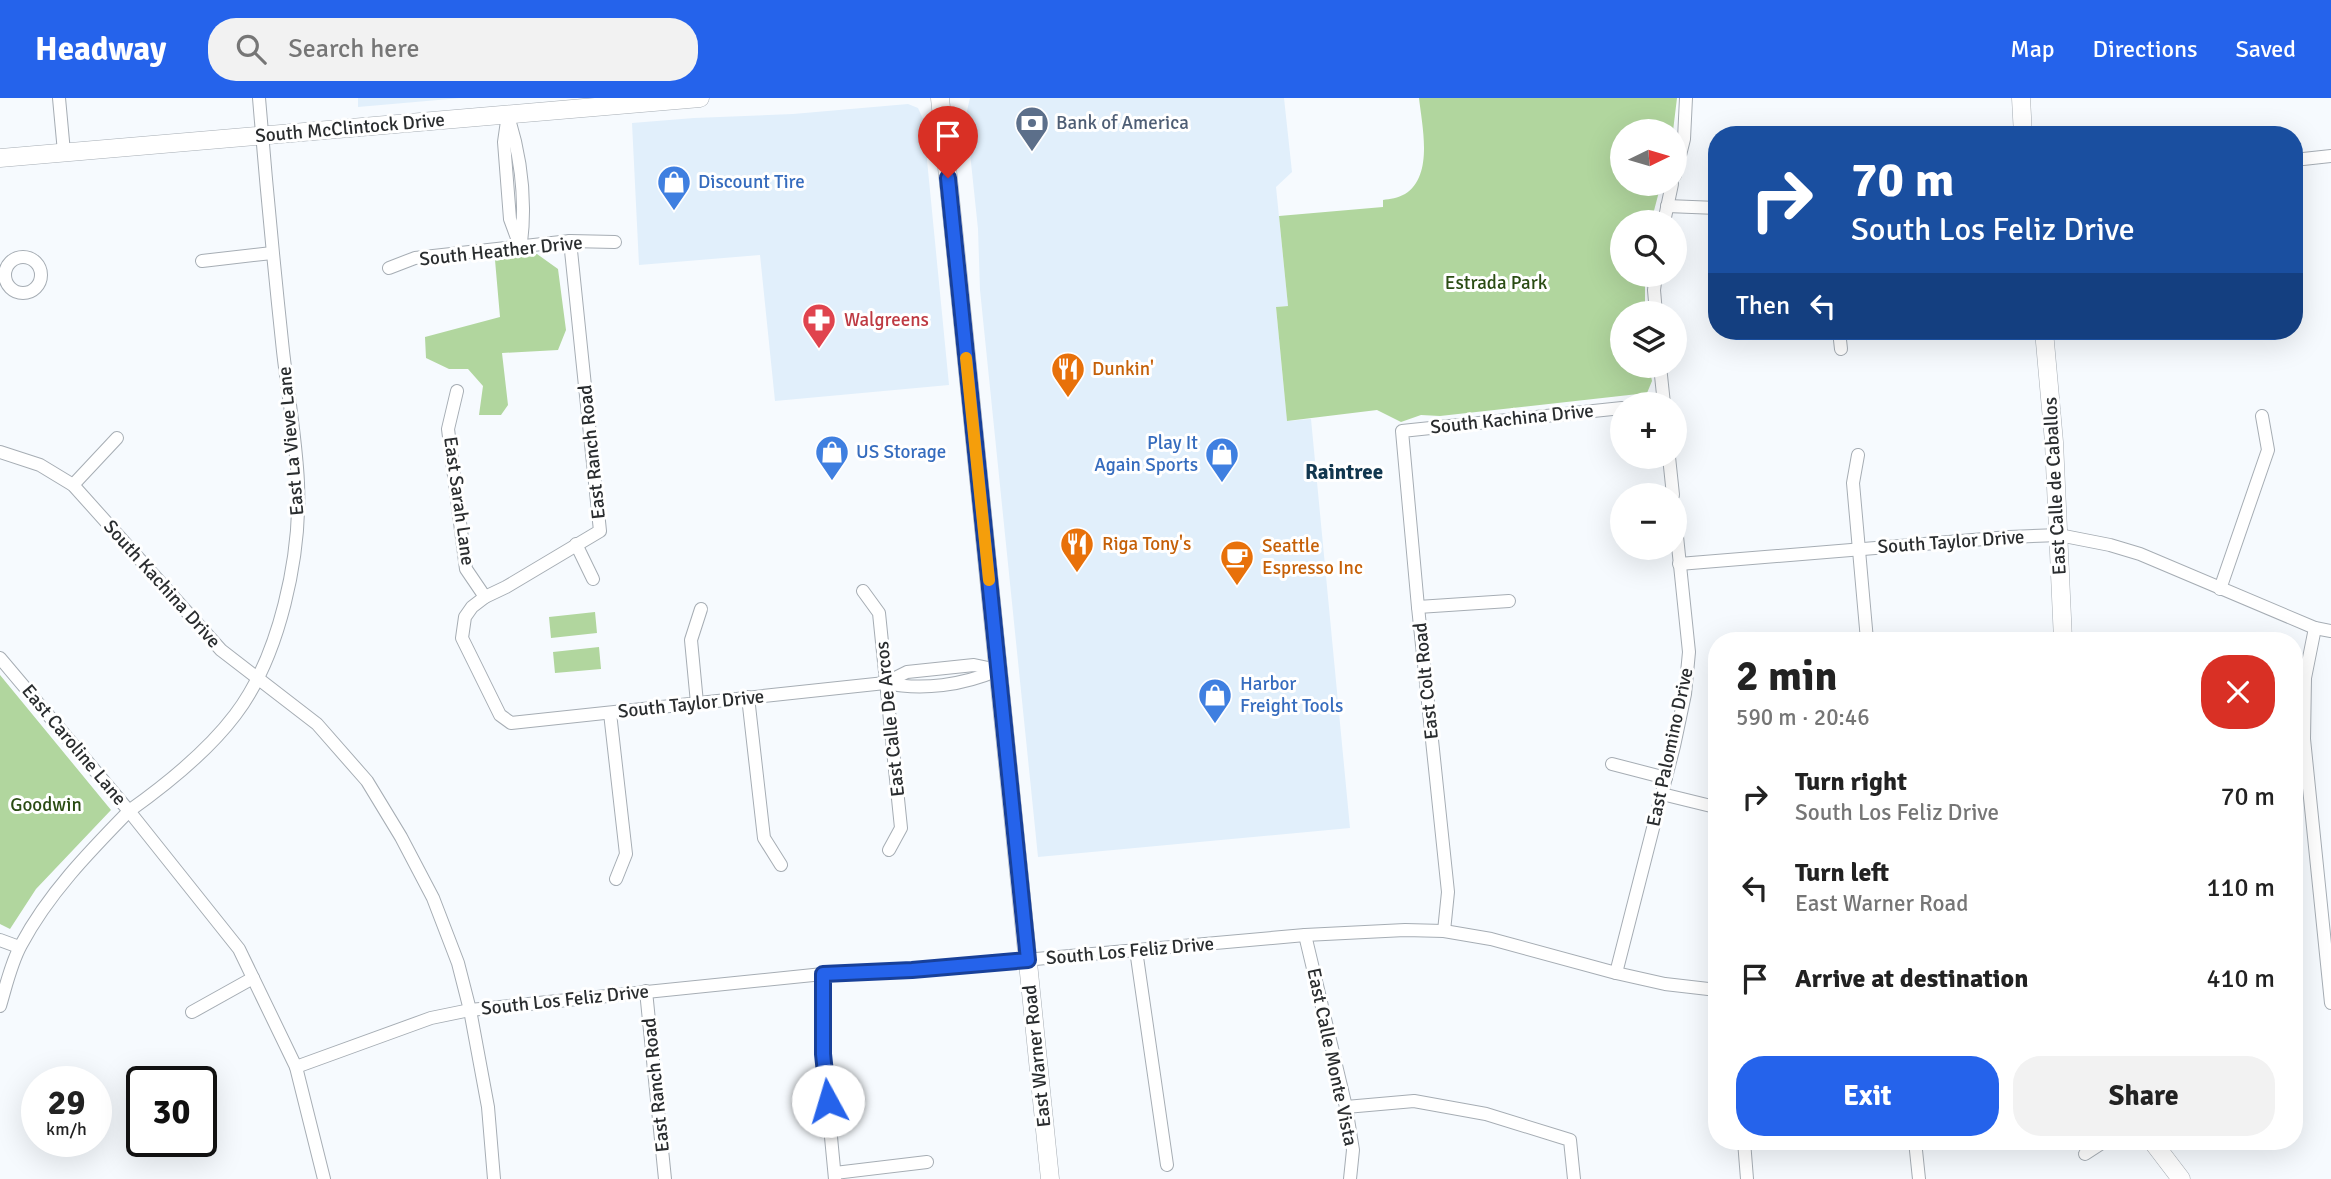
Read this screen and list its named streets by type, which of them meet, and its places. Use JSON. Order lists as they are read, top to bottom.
{
  "streets": {
    "main road": ["South McClintock Drive", "East Calle de Caballos", "East Warner Road"],
    "street": [
      "South Heather Drive",
      "South Kachina Drive",
      "East La Vieve Lane",
      "East Ranch Road",
      "East Sarah Lane",
      "South Taylor Drive",
      "East Colt Road",
      "East Calle De Arcos",
      "East Caroline Lane",
      "East Palomino Drive",
      "South Los Feliz Drive",
      "East Calle Monte Vista"
    ]
  },
  "crossings": [
    ["South McClintock Drive", "East La Vieve Lane"],
    ["South Heather Drive", "East Ranch Road"],
    ["South Kachina Drive", "East La Vieve Lane"],
    ["South Kachina Drive", "East Colt Road"],
    ["South Kachina Drive", "South Los Feliz Drive"],
    ["East La Vieve Lane", "East Caroline Lane"],
    ["East Ranch Road", "East Sarah Lane"],
    ["East Ranch Road", "South Taylor Drive"],
    ["East Ranch Road", "South Los Feliz Drive"],
    ["East Calle de Caballos", "South Taylor Drive"],
    ["East Sarah Lane", "South Taylor Drive"],
    ["South Taylor Drive", "East Calle De Arcos"],
    ["South Taylor Drive", "East Palomino Drive"],
    ["South Taylor Drive", "East Warner Road"],
    ["East Colt Road", "South Los Feliz Drive"],
    ["East Palomino Drive", "South Los Feliz Drive"],
    ["South Los Feliz Drive", "East Warner Road"],
    ["South Los Feliz Drive", "East Calle Monte Vista"]
  ],
  "districts": ["Raintree"],
  "parks": ["Estrada Park", "Goodwin"],
  "places": {
    "bank": ["Bank of America"],
    "shop": [
      "Discount Tire",
      "US Storage",
      "Play It Again Sports",
      "Harbor Freight Tools"
    ],
    "pharmacy": ["Walgreens"],
    "restaurant": ["Dunkin'", "Riga Tony's"],
    "cafe": ["Seattle Espresso Inc"]
  },
  "north": "right",
  "page": {
    "header": "Headway",
    "search": "Search here",
    "nav": ["Map", "Directions", "Saved"],
    "map_buttons": ["+", "−"],
    "turn": ["70 m", "South Los Feliz Drive"],
    "then": "Then",
    "heading": ["2 min", "590 m · 20:46"],
    "list": [
      {
        "name": "Turn right",
        "note": "South Los Feliz Drive",
        "value": "70 m"
      },
      {
        "name": "Turn left",
        "note": "East Warner Road",
        "value": "110 m"
      },
      {
        "name": "Arrive at destination",
        "value": "410 m"
      }
    ],
    "buttons": ["Exit", "Share"],
    "speed": "29 km/h",
    "limit": "30"
  }
}
